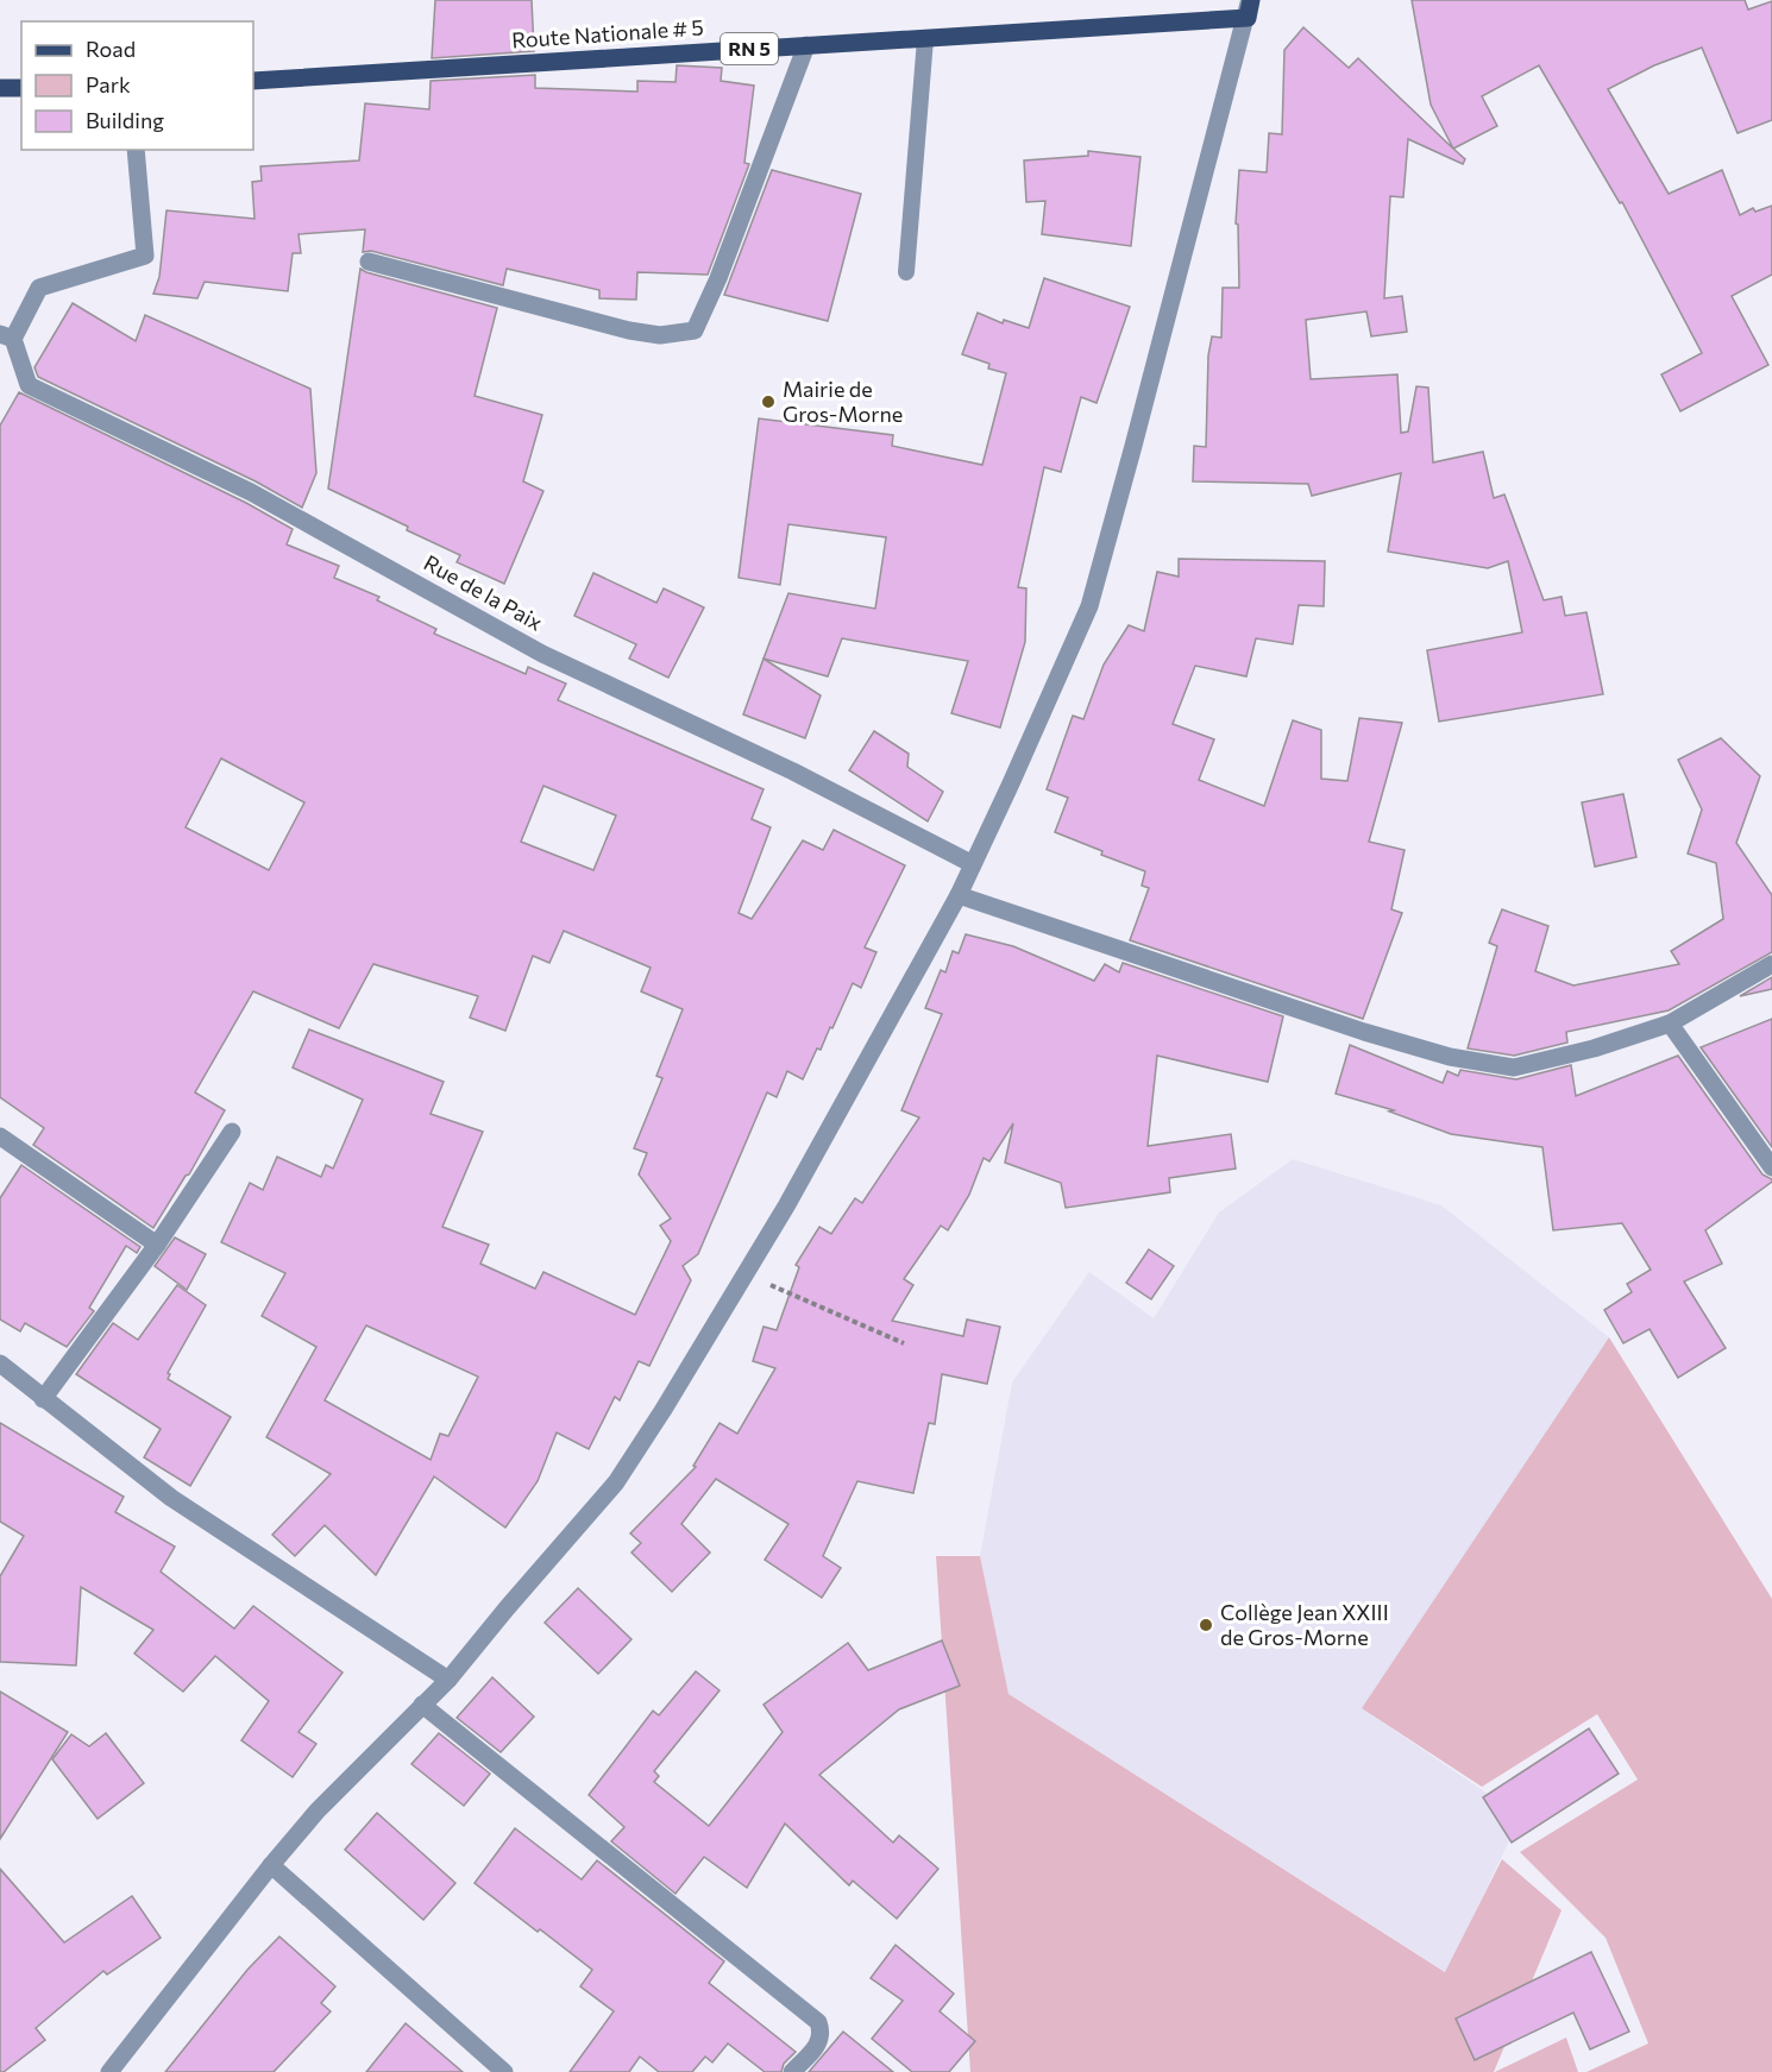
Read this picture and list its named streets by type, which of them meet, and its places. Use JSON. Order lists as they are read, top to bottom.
{
  "streets": {
    "main road": ["Route Nationale # 5", "RN 5"],
    "street": ["Rue de la Paix"]
  },
  "places": ["Mairie de Gros-Morne", "Collège Jean XXIII de Gros-Morne"],
  "legend": ["Road", "Park", "Building"]
}
